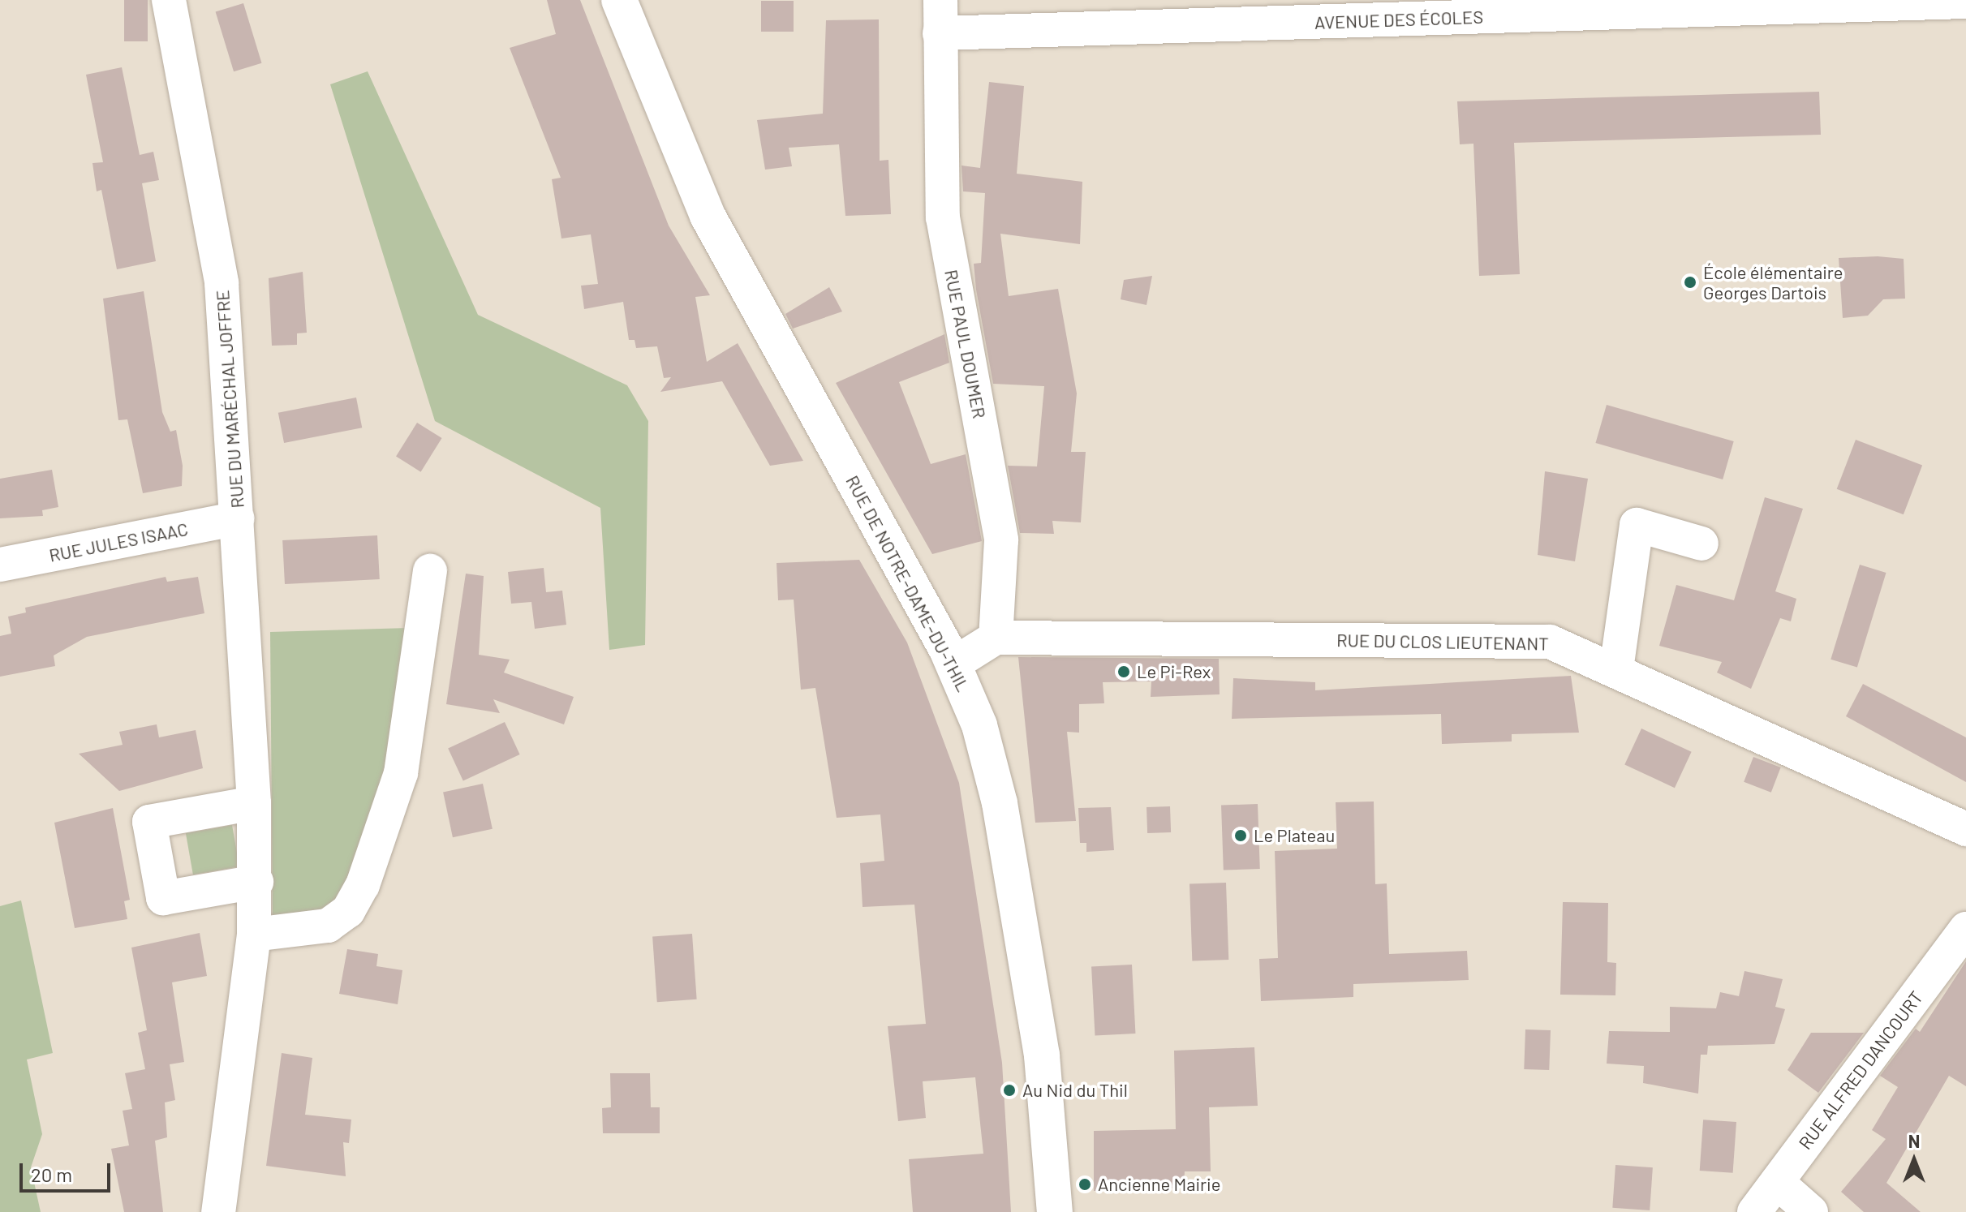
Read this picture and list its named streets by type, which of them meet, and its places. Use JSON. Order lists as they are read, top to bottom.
{
  "streets": {
    "main road": ["RUE DE NOTRE-DAME-DU-THIL"],
    "street": [
      "AVENUE DES ÉCOLES",
      "RUE PAUL DOUMER",
      "RUE DU MARÉCHAL JOFFRE",
      "RUE JULES ISAAC",
      "RUE DU CLOS LIEUTENANT",
      "RUE ALFRED DANCOURT"
    ]
  },
  "crossings": [
    ["AVENUE DES ÉCOLES", "RUE PAUL DOUMER"],
    ["RUE PAUL DOUMER", "RUE DU CLOS LIEUTENANT"],
    ["RUE DU MARÉCHAL JOFFRE", "RUE JULES ISAAC"]
  ],
  "places": [
    "École élémentaire Georges Dartois",
    "Le Pi-Rex",
    "Le Plateau",
    "Au Nid du Thil",
    "Ancienne Mairie"
  ],
  "scale_bar": "20 m",
  "north": "top"
}
